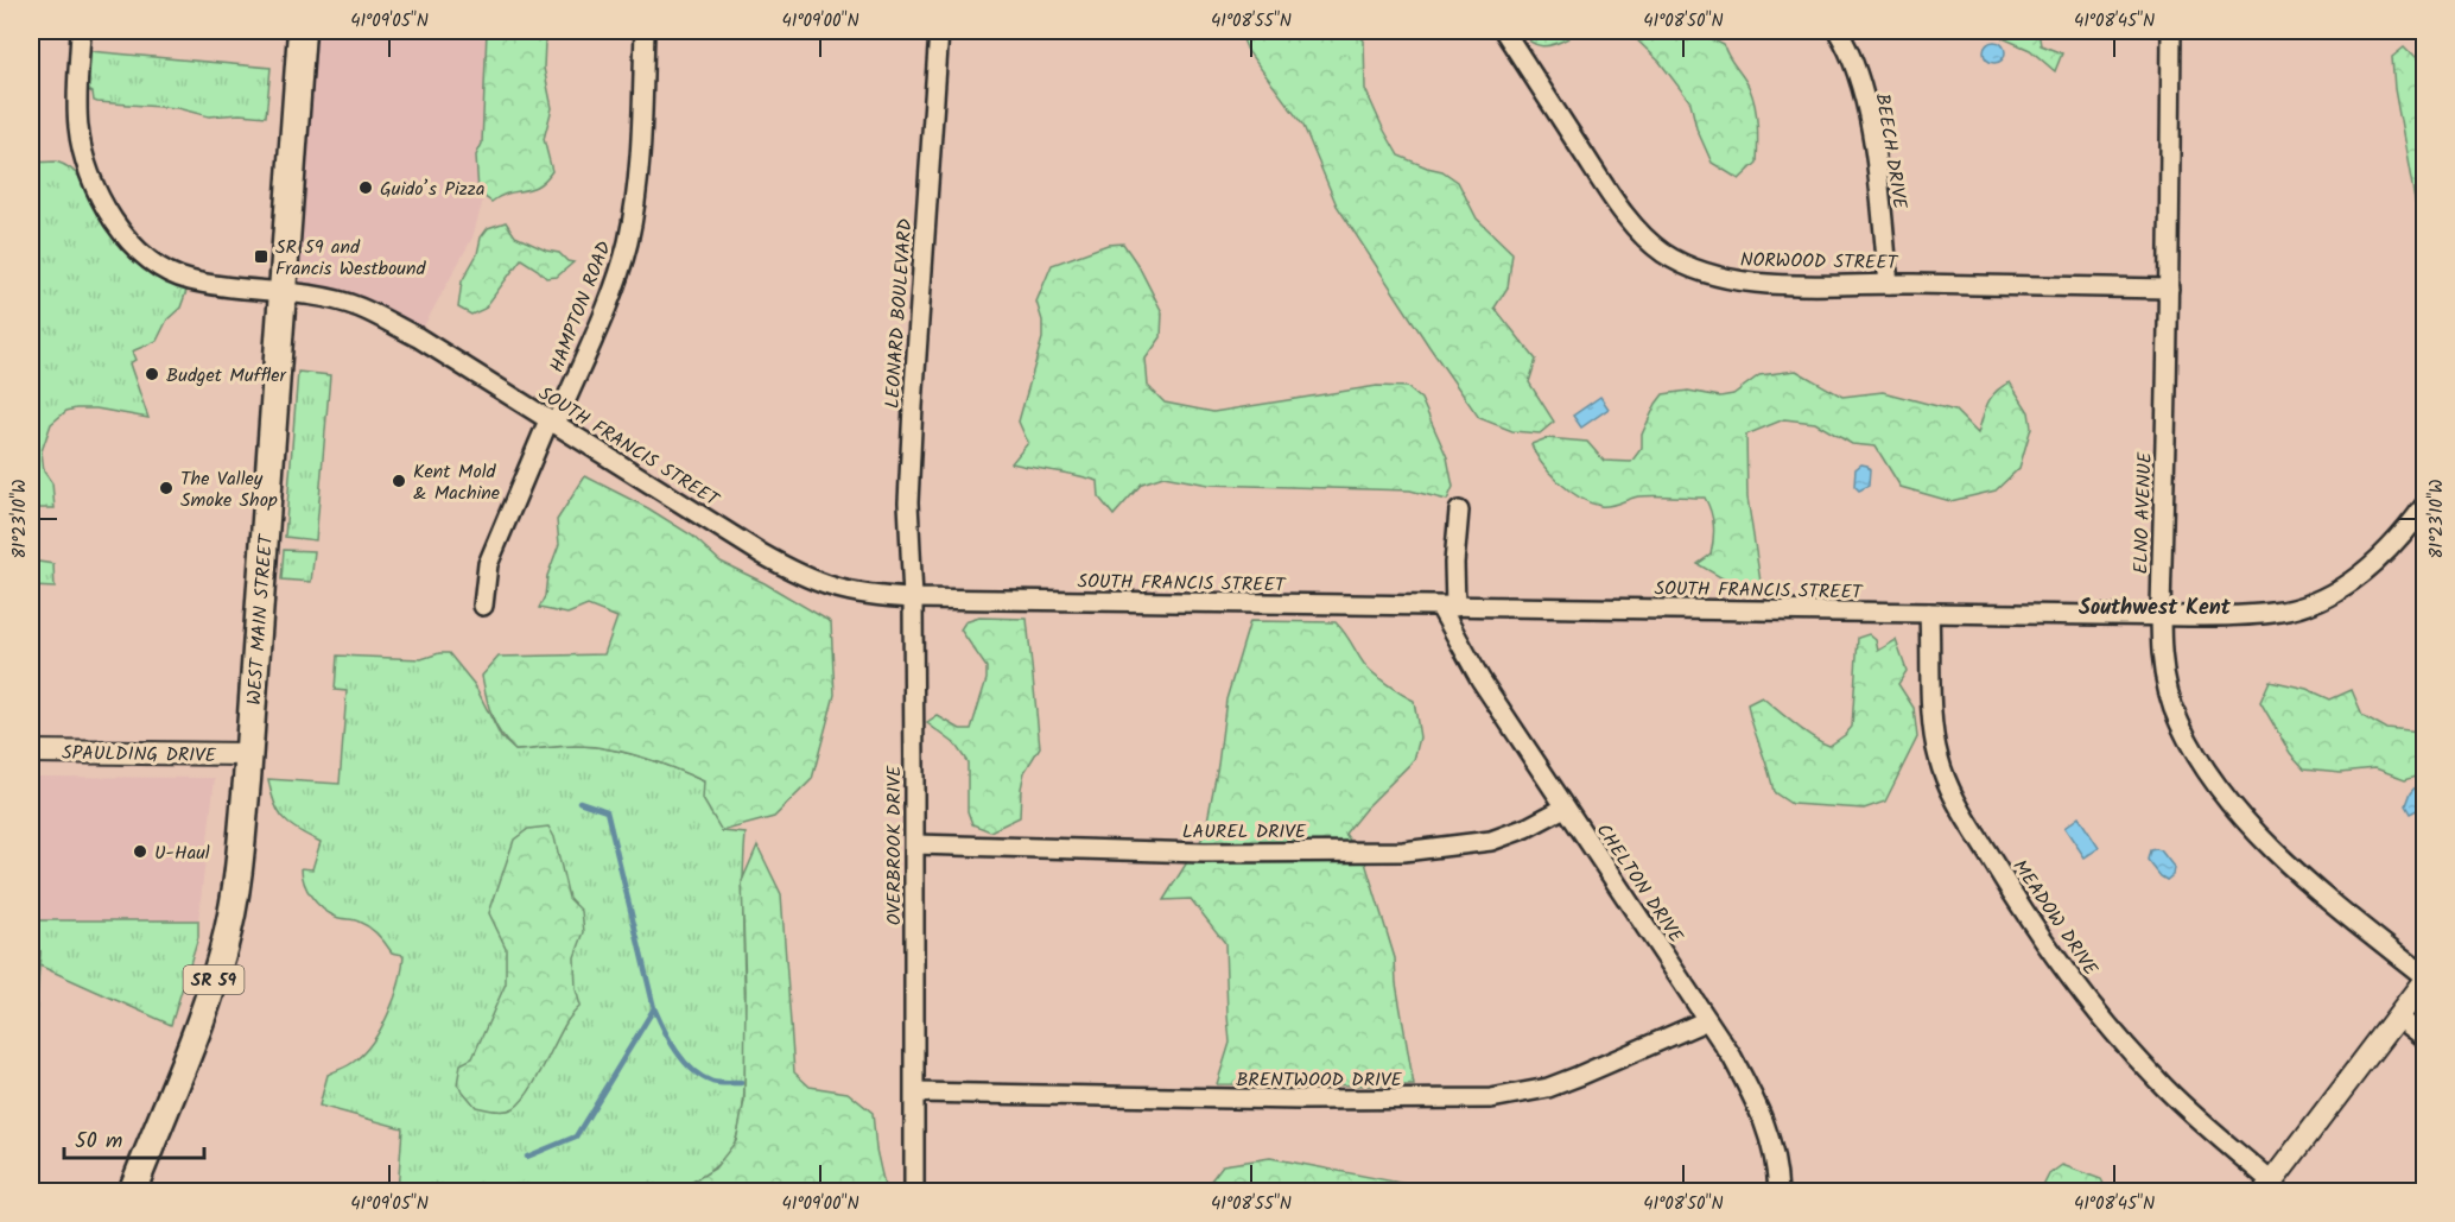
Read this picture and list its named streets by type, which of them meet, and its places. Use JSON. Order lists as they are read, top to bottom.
{
  "streets": {
    "main road": ["WEST MAIN STREET", "SR 59"],
    "street": [
      "BEECH DRIVE",
      "NORWOOD STREET",
      "HAMPTON ROAD",
      "LEONARD BOULEVARD",
      "SOUTH FRANCIS STREET",
      "ELNO AVENUE",
      "SPAULDING DRIVE",
      "LAUREL DRIVE",
      "OVERBROOK DRIVE",
      "CHELTON DRIVE",
      "MEADOW DRIVE",
      "BRENTWOOD DRIVE"
    ]
  },
  "crossings": [
    ["BEECH DRIVE", "NORWOOD STREET"],
    ["NORWOOD STREET", "ELNO AVENUE"],
    ["HAMPTON ROAD", "SOUTH FRANCIS STREET"],
    ["LEONARD BOULEVARD", "SOUTH FRANCIS STREET"],
    ["LEONARD BOULEVARD", "OVERBROOK DRIVE"],
    ["SOUTH FRANCIS STREET", "ELNO AVENUE"],
    ["SOUTH FRANCIS STREET", "WEST MAIN STREET"],
    ["SOUTH FRANCIS STREET", "OVERBROOK DRIVE"],
    ["SOUTH FRANCIS STREET", "CHELTON DRIVE"],
    ["SOUTH FRANCIS STREET", "MEADOW DRIVE"],
    ["WEST MAIN STREET", "SPAULDING DRIVE"],
    ["LAUREL DRIVE", "OVERBROOK DRIVE"],
    ["LAUREL DRIVE", "CHELTON DRIVE"],
    ["OVERBROOK DRIVE", "BRENTWOOD DRIVE"],
    ["CHELTON DRIVE", "BRENTWOOD DRIVE"]
  ],
  "districts": ["Southwest Kent"],
  "places": {
    "other": [
      "Guido’s Pizza",
      "Budget Muffler",
      "Kent Mold & Machine",
      "The Valley Smoke Shop",
      "U-Haul"
    ],
    "transit": ["SR 59 and Francis Westbound"]
  },
  "scale_bar": "50 m",
  "coordinates": [
    "41°09'05\"N",
    "41°09'00\"N",
    "41°08'55\"N",
    "41°08'50\"N",
    "41°08'45\"N",
    "81°23'10\"W"
  ]
}
